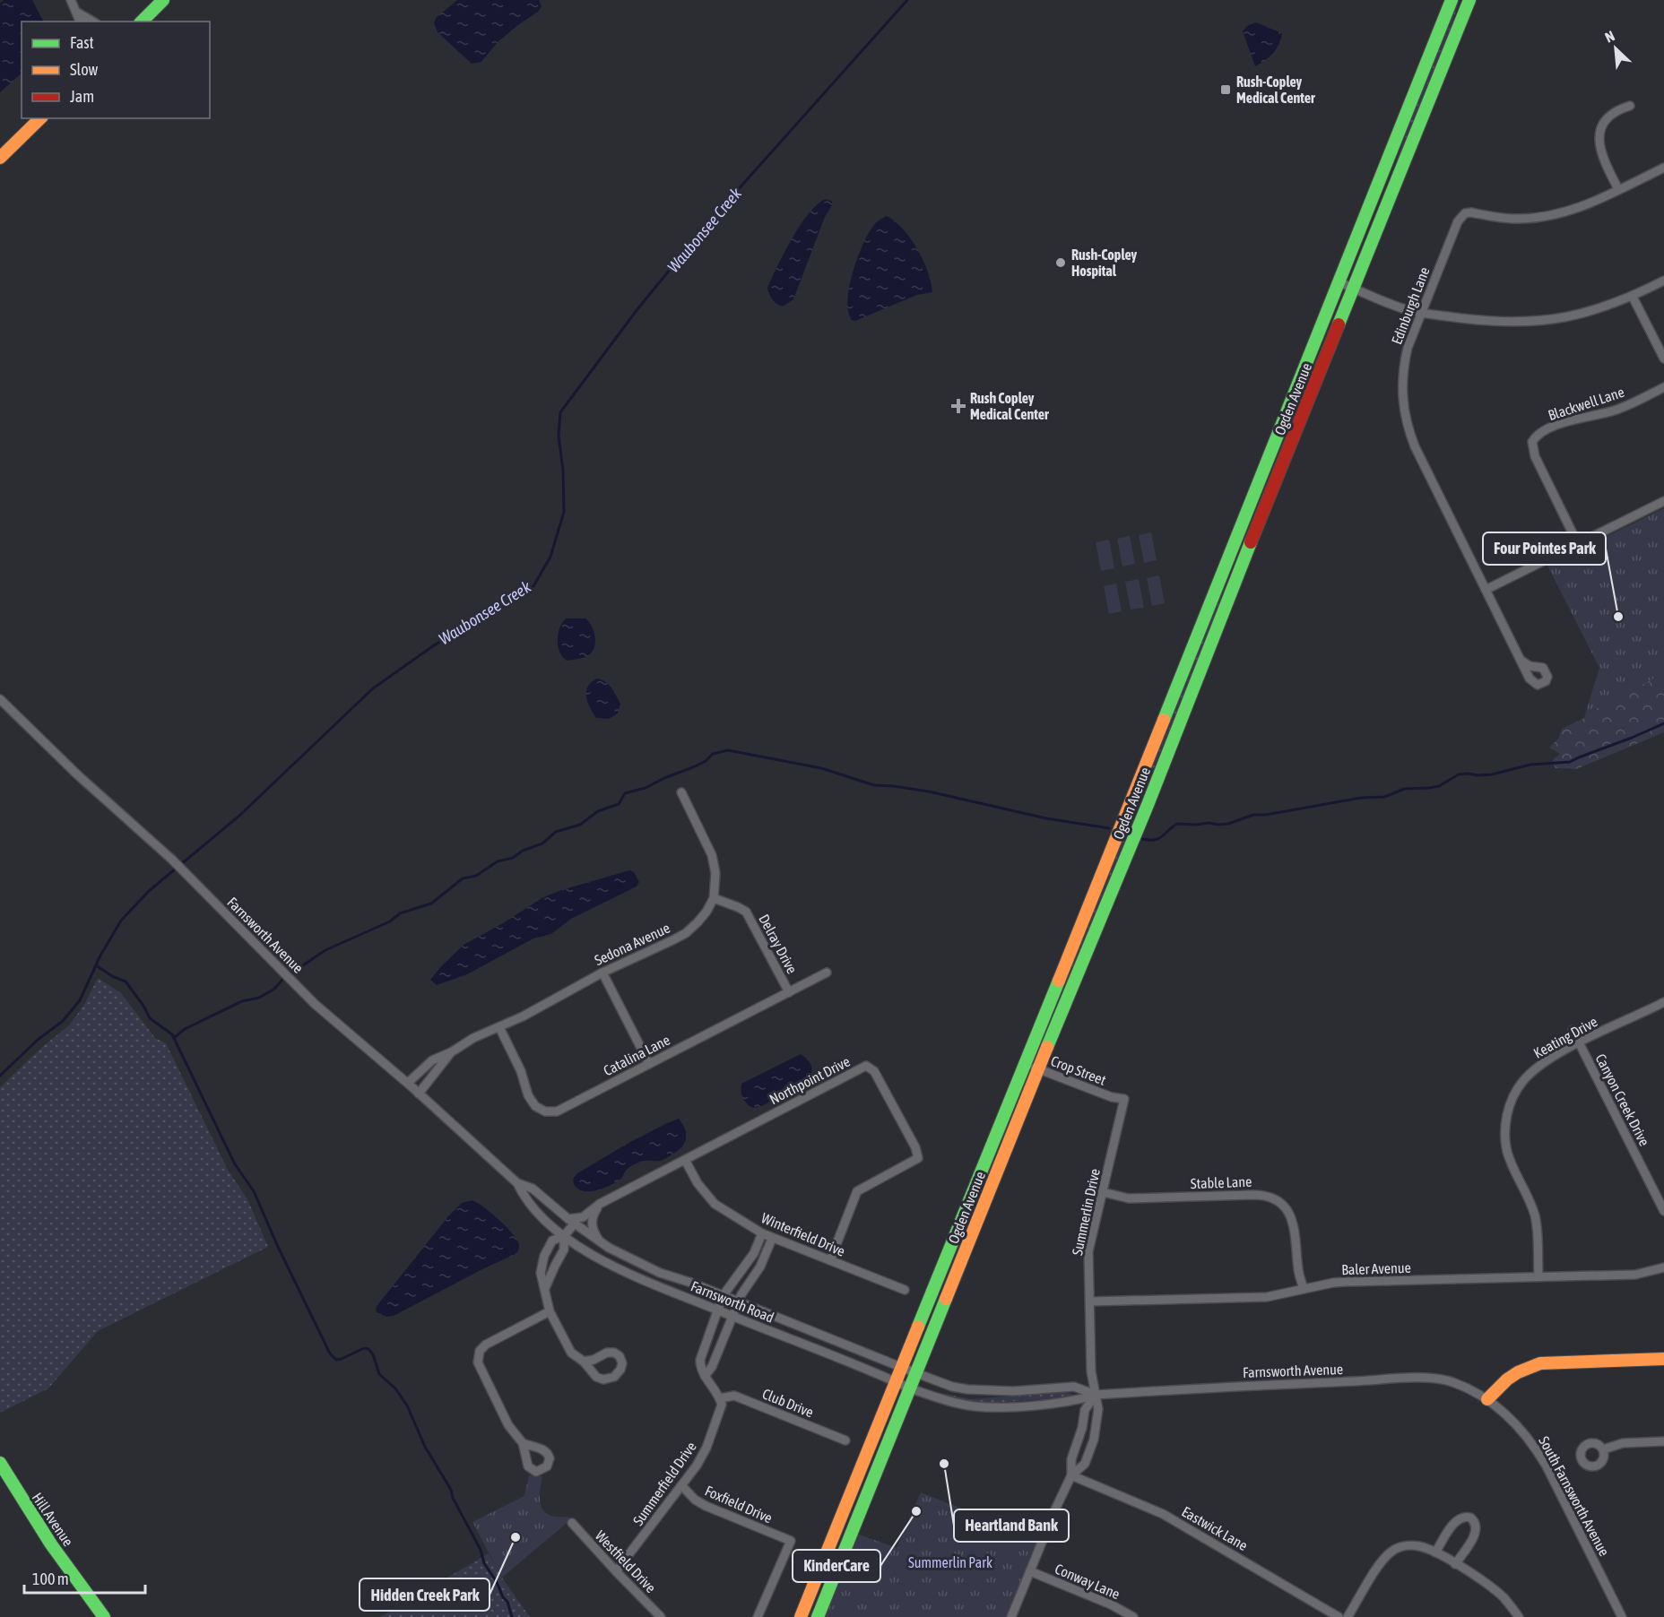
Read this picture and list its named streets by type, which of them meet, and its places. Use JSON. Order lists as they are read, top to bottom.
{
  "streets": {
    "main road": ["Ogden Avenue", "Hill Avenue"],
    "street": [
      "Edinburgh Lane",
      "Blackwell Lane",
      "Farnsworth Avenue",
      "Sedona Avenue",
      "Delray Drive",
      "Keating Drive",
      "Catalina Lane",
      "Crop Street",
      "Northpoint Drive",
      "Canyon Creek Drive",
      "Stable Lane",
      "Summerlin Drive",
      "Winterfield Drive",
      "Baler Avenue",
      "Farnsworth Road",
      "Club Drive",
      "Summerfield Drive",
      "South Farnsworth Avenue",
      "Foxfield Drive",
      "Eastwick Lane",
      "Westfield Drive",
      "Conway Lane"
    ]
  },
  "crossings": [
    ["Ogden Avenue", "Farnsworth Avenue"],
    ["Ogden Avenue", "Crop Street"],
    ["Ogden Avenue", "Farnsworth Road"],
    ["Farnsworth Avenue", "Sedona Avenue"],
    ["Farnsworth Avenue", "Northpoint Drive"],
    ["Farnsworth Avenue", "Summerlin Drive"],
    ["Farnsworth Avenue", "Farnsworth Road"],
    ["Farnsworth Avenue", "South Farnsworth Avenue"],
    ["Sedona Avenue", "Delray Drive"],
    ["Sedona Avenue", "Catalina Lane"],
    ["Delray Drive", "Catalina Lane"],
    ["Keating Drive", "Canyon Creek Drive"],
    ["Keating Drive", "Baler Avenue"],
    ["Crop Street", "Summerlin Drive"],
    ["Northpoint Drive", "Winterfield Drive"],
    ["Northpoint Drive", "Farnsworth Road"],
    ["Stable Lane", "Summerlin Drive"],
    ["Stable Lane", "Baler Avenue"],
    ["Summerlin Drive", "Baler Avenue"],
    ["Summerlin Drive", "Eastwick Lane"],
    ["Summerlin Drive", "Conway Lane"],
    ["Club Drive", "Summerfield Drive"],
    ["Summerfield Drive", "Foxfield Drive"],
    ["Summerfield Drive", "Westfield Drive"]
  ],
  "water": ["Waubonsee Creek"],
  "parks": ["Summerlin Park"],
  "places": {
    "transit": ["Rush-Copley Medical Center"],
    "other": [
      "Rush-Copley Hospital",
      "Four Pointes Park",
      "Heartland Bank",
      "KinderCare",
      "Hidden Creek Park"
    ],
    "health": ["Rush Copley Medical Center"]
  },
  "legend": ["Fast", "Slow", "Jam"],
  "scale_bar": "100 m",
  "north": "top left"
}
